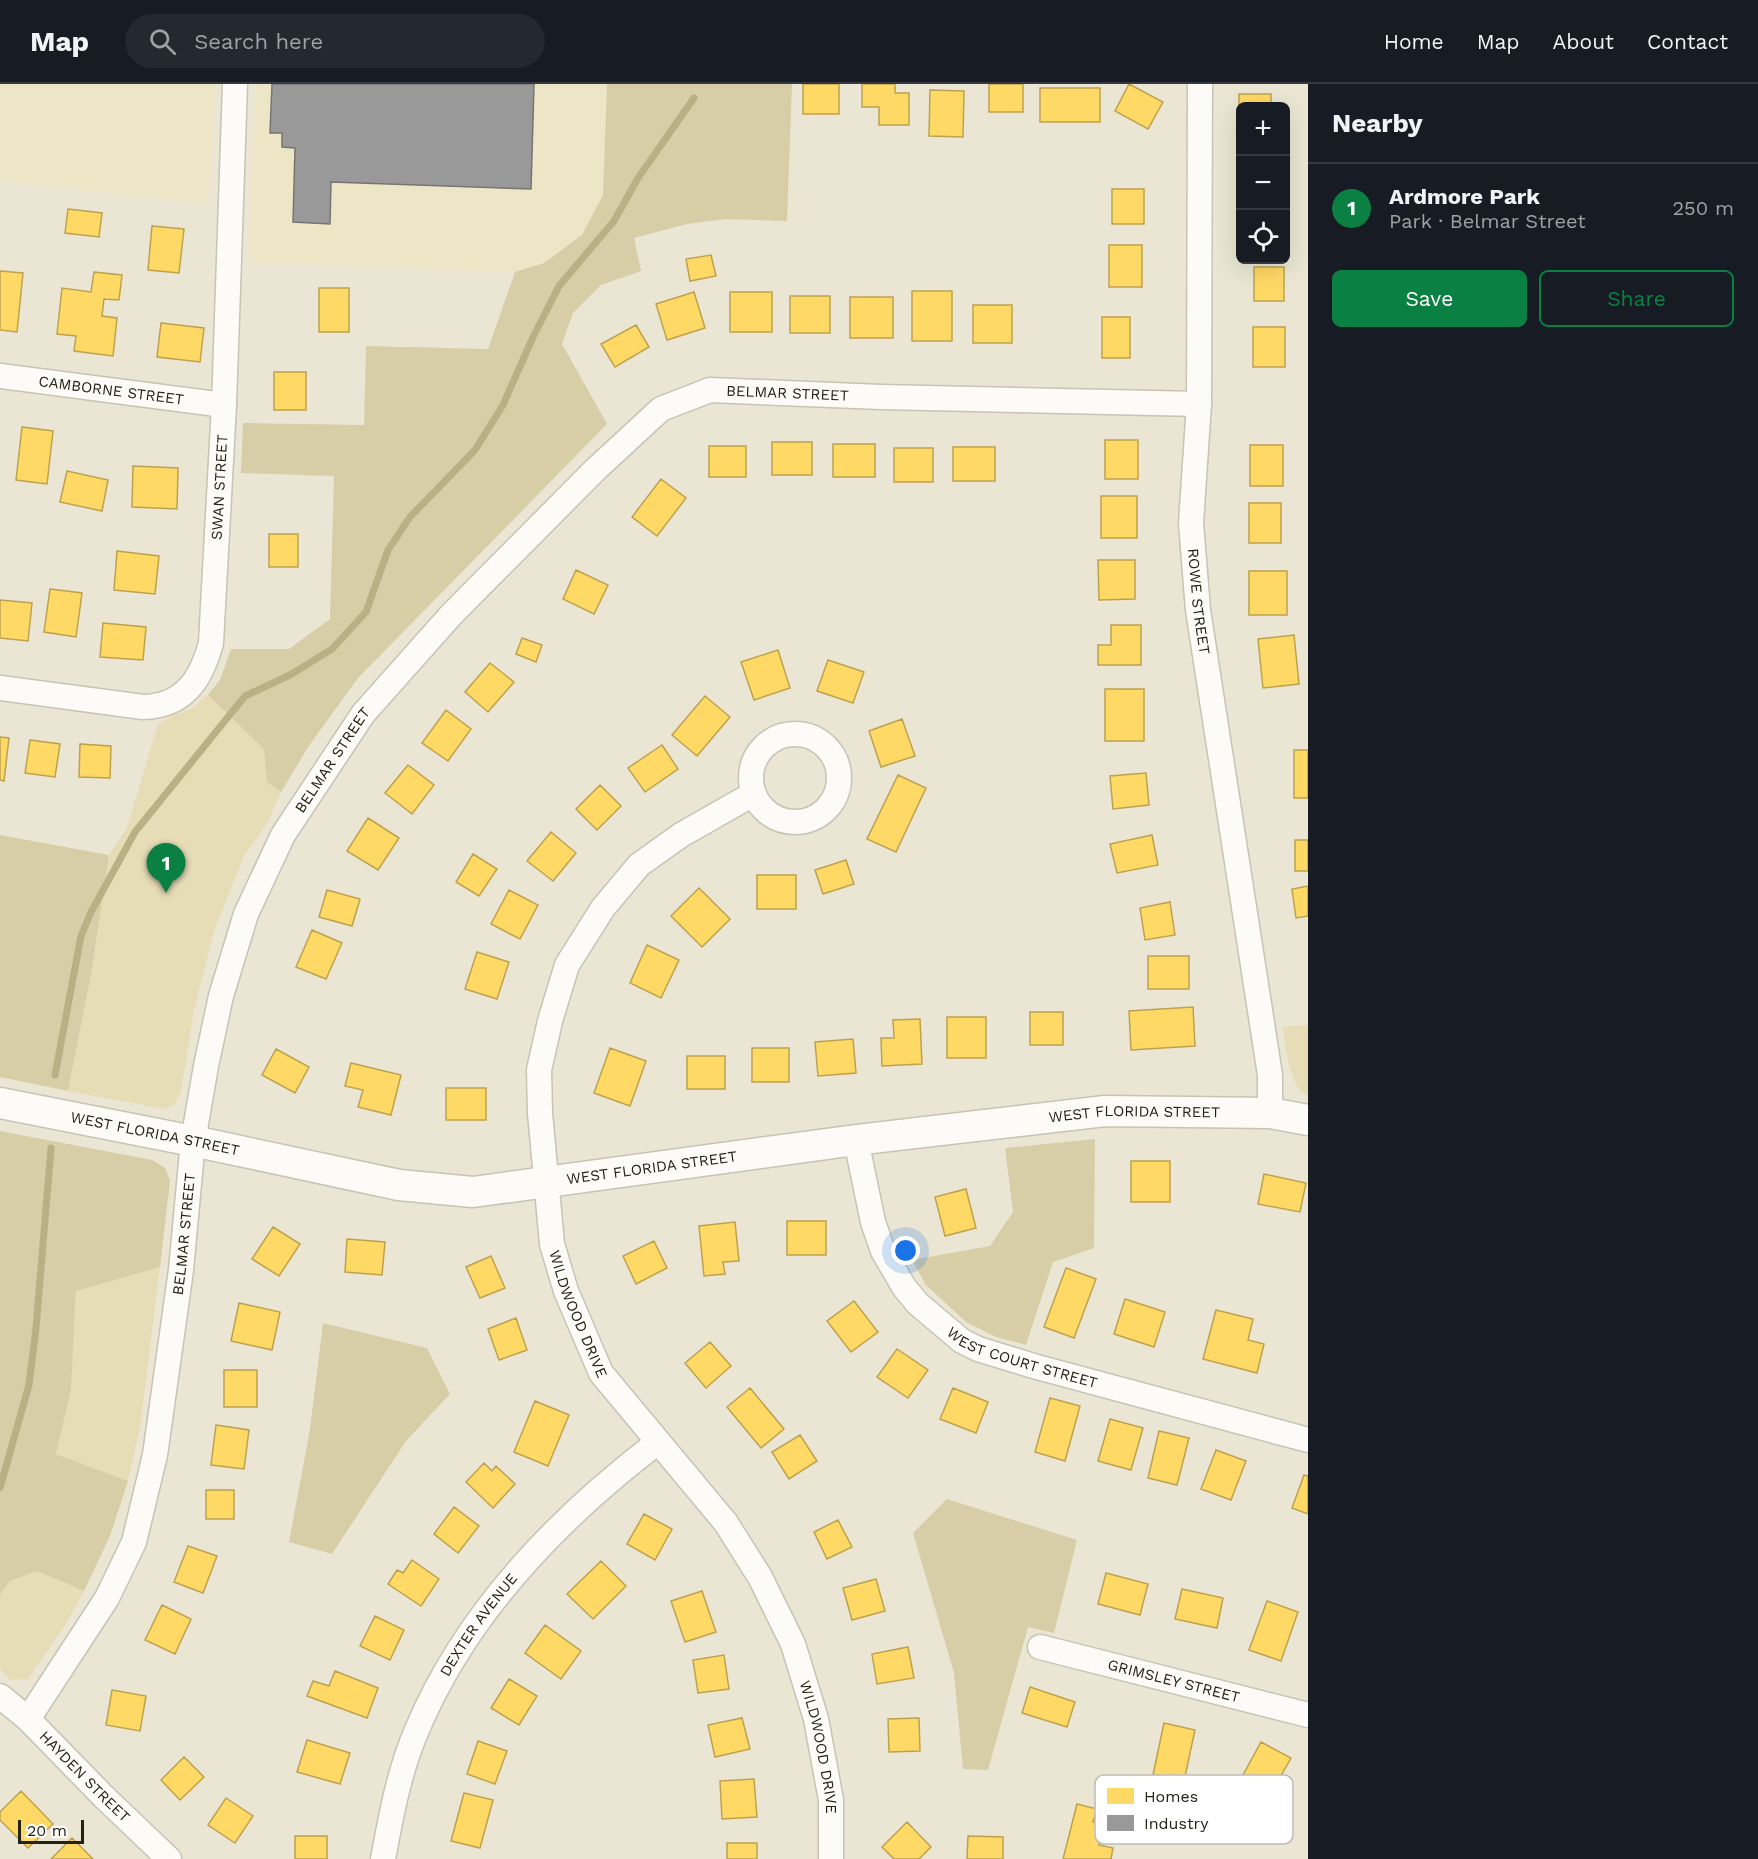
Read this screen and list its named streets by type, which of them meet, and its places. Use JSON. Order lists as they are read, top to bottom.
{
  "streets": {
    "street": [
      "CAMBORNE STREET",
      "BELMAR STREET",
      "SWAN STREET",
      "ROWE STREET",
      "WEST FLORIDA STREET",
      "WILDWOOD DRIVE",
      "WEST COURT STREET",
      "DEXTER AVENUE",
      "GRIMSLEY STREET",
      "HAYDEN STREET"
    ]
  },
  "crossings": [
    ["CAMBORNE STREET", "SWAN STREET"],
    ["BELMAR STREET", "ROWE STREET"],
    ["BELMAR STREET", "WEST FLORIDA STREET"],
    ["BELMAR STREET", "HAYDEN STREET"],
    ["ROWE STREET", "WEST FLORIDA STREET"],
    ["WEST FLORIDA STREET", "WILDWOOD DRIVE"],
    ["WEST FLORIDA STREET", "WEST COURT STREET"],
    ["WILDWOOD DRIVE", "DEXTER AVENUE"]
  ],
  "legend": ["Homes", "Industry"],
  "scale_bar": "20 m",
  "page": {
    "header": "Map",
    "search": "Search here",
    "nav": [
      "Home",
      "Map",
      "About",
      "Contact"
    ],
    "heading": "Nearby",
    "map_buttons": ["+", "−"],
    "list": [
      {
        "mark": "1",
        "name": "Ardmore Park",
        "note": "Park · Belmar Street",
        "value": "250 m"
      }
    ],
    "buttons": ["Save", "Share"],
    "pins": "1",
    "scale": "20 m"
  }
}
